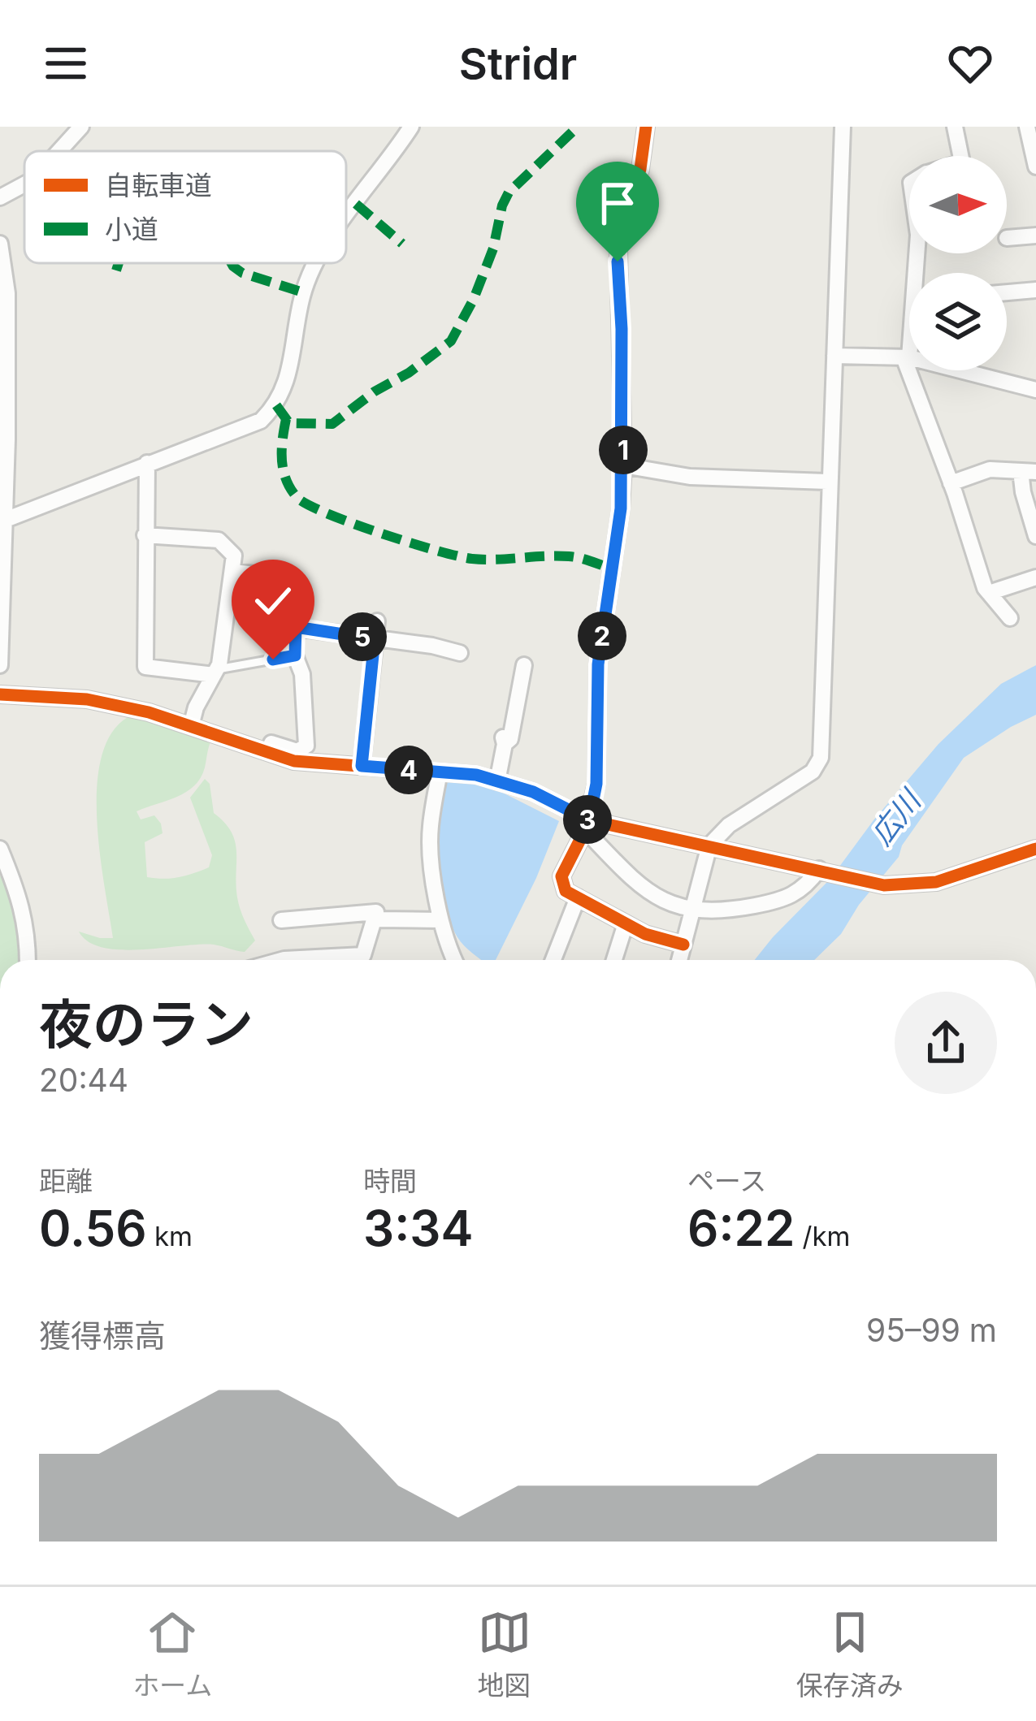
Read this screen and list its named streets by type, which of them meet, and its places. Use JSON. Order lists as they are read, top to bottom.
{
  "water": ["広川"],
  "legend": ["自転車道", "小道"],
  "north": "right",
  "page": {
    "header": "Stridr",
    "pins": [
      "1",
      "2",
      "5",
      "4",
      "3"
    ],
    "heading": ["夜のラン", "20:44"],
    "stats": [
      ["距離", "0.56 km"],
      ["時間", "3:34"],
      ["ペース", "6:22 /km"]
    ],
    "chart": ["獲得標高", "95–99 m"],
    "tabs": ["ホーム", "地図", "保存済み"]
  }
}
